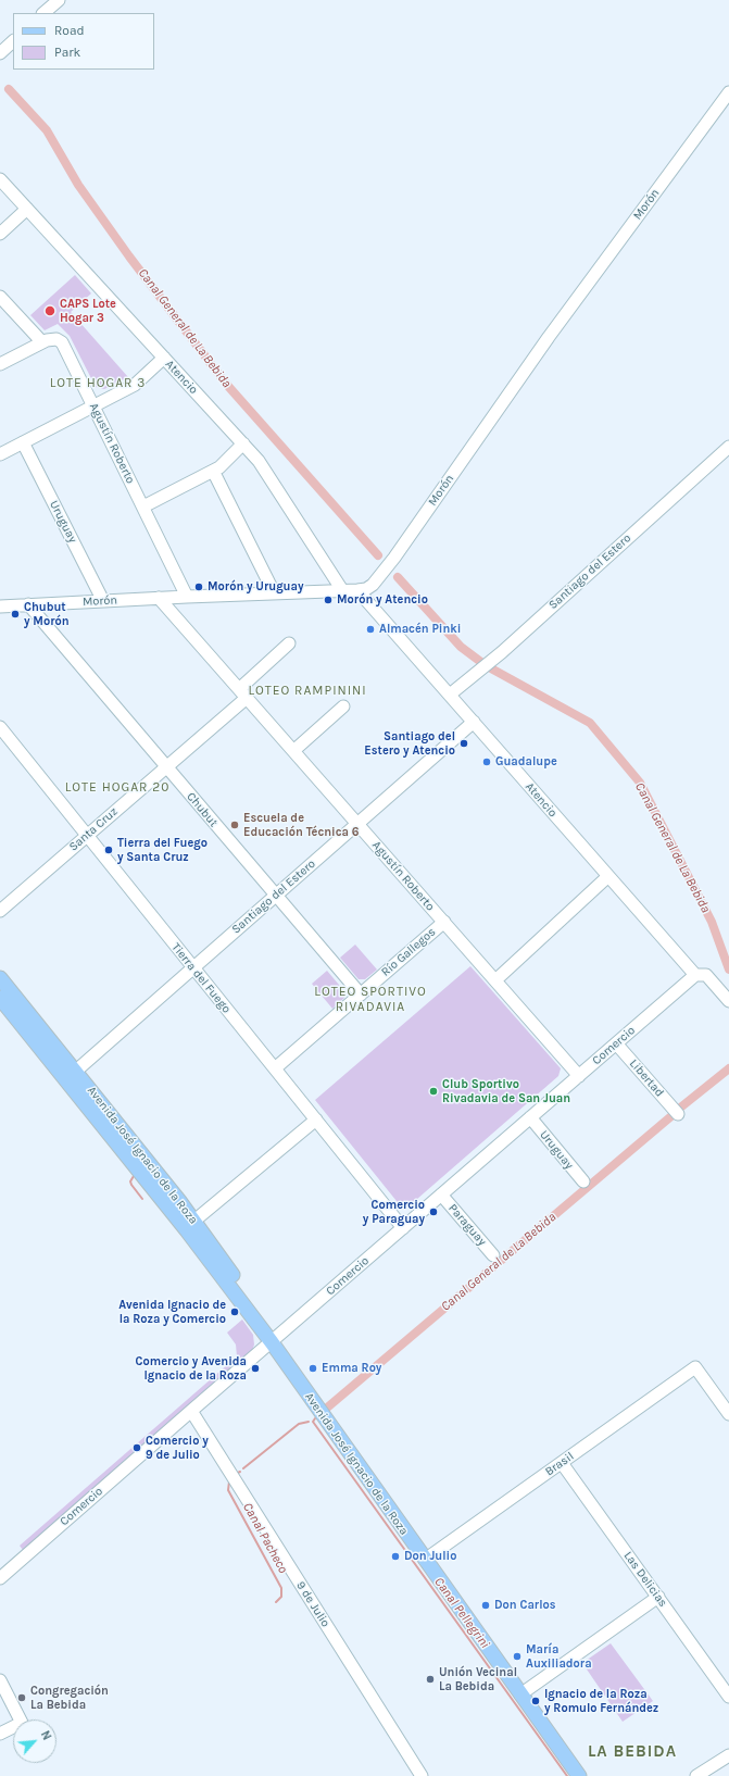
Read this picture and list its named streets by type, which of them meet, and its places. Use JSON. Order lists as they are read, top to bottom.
{
  "streets": {
    "main road": ["Avenida José Ignacio de la Roza"],
    "street": [
      "Morón",
      "Atencio",
      "Agustín Roberto",
      "Uruguay",
      "Santiago del Estero",
      "Chubut",
      "Santa Cruz",
      "Río Gallegos",
      "Tierra del Fuego",
      "Comercio",
      "Libertad",
      "Paraguay",
      "Brasil",
      "Las Delicias",
      "9 de Julio"
    ]
  },
  "crossings": [
    ["Morón", "Atencio"],
    ["Morón", "Agustín Roberto"],
    ["Morón", "Uruguay"],
    ["Morón", "Chubut"],
    ["Atencio", "Santiago del Estero"],
    ["Atencio", "Comercio"],
    ["Agustín Roberto", "Santiago del Estero"],
    ["Agustín Roberto", "Santa Cruz"],
    ["Agustín Roberto", "Río Gallegos"],
    ["Agustín Roberto", "Comercio"],
    ["Uruguay", "Comercio"],
    ["Santiago del Estero", "Chubut"],
    ["Santiago del Estero", "Tierra del Fuego"],
    ["Santiago del Estero", "Avenida José Ignacio de la Roza"],
    ["Chubut", "Santa Cruz"],
    ["Chubut", "Río Gallegos"],
    ["Santa Cruz", "Tierra del Fuego"],
    ["Río Gallegos", "Tierra del Fuego"],
    ["Tierra del Fuego", "Comercio"],
    ["Comercio", "Libertad"],
    ["Comercio", "Avenida José Ignacio de la Roza"],
    ["Comercio", "Paraguay"],
    ["Comercio", "9 de Julio"],
    ["Avenida José Ignacio de la Roza", "Brasil"],
    ["Brasil", "Las Delicias"]
  ],
  "districts": [
    "LOTE HOGAR 3",
    "LOTEO RAMPININI",
    "LOTE HOGAR 20",
    "LOTEO SPORTIVO RIVADAVIA",
    "LA BEBIDA"
  ],
  "water": ["Canal General de La Bebida", "Canal Pacheco", "Canal Pellegrini"],
  "places": [
    "CAPS Lote Hogar 3",
    "Morón y Uruguay",
    "Morón y Atencio",
    "Chubut y Morón",
    "Almacén Pinki",
    "Santiago del Estero y Atencio",
    "Guadalupe",
    "Escuela de Educación Técnica 6",
    "Tierra del Fuego y Santa Cruz",
    "Club Sportivo Rivadavia de San Juan",
    "Comercio y Paraguay",
    "Avenida Ignacio de la Roza y Comercio",
    "Comercio y Avenida Ignacio de la Roza",
    "Emma Roy",
    "Comercio y 9 de Julio",
    "Don Julio",
    "Don Carlos",
    "María Auxiliadora",
    "Unión Vecinal La Bebida",
    "Congregación La Bebida",
    "Ignacio de la Roza y Romulo Fernández"
  ],
  "legend": ["Road", "Park"],
  "north": "top right"
}
